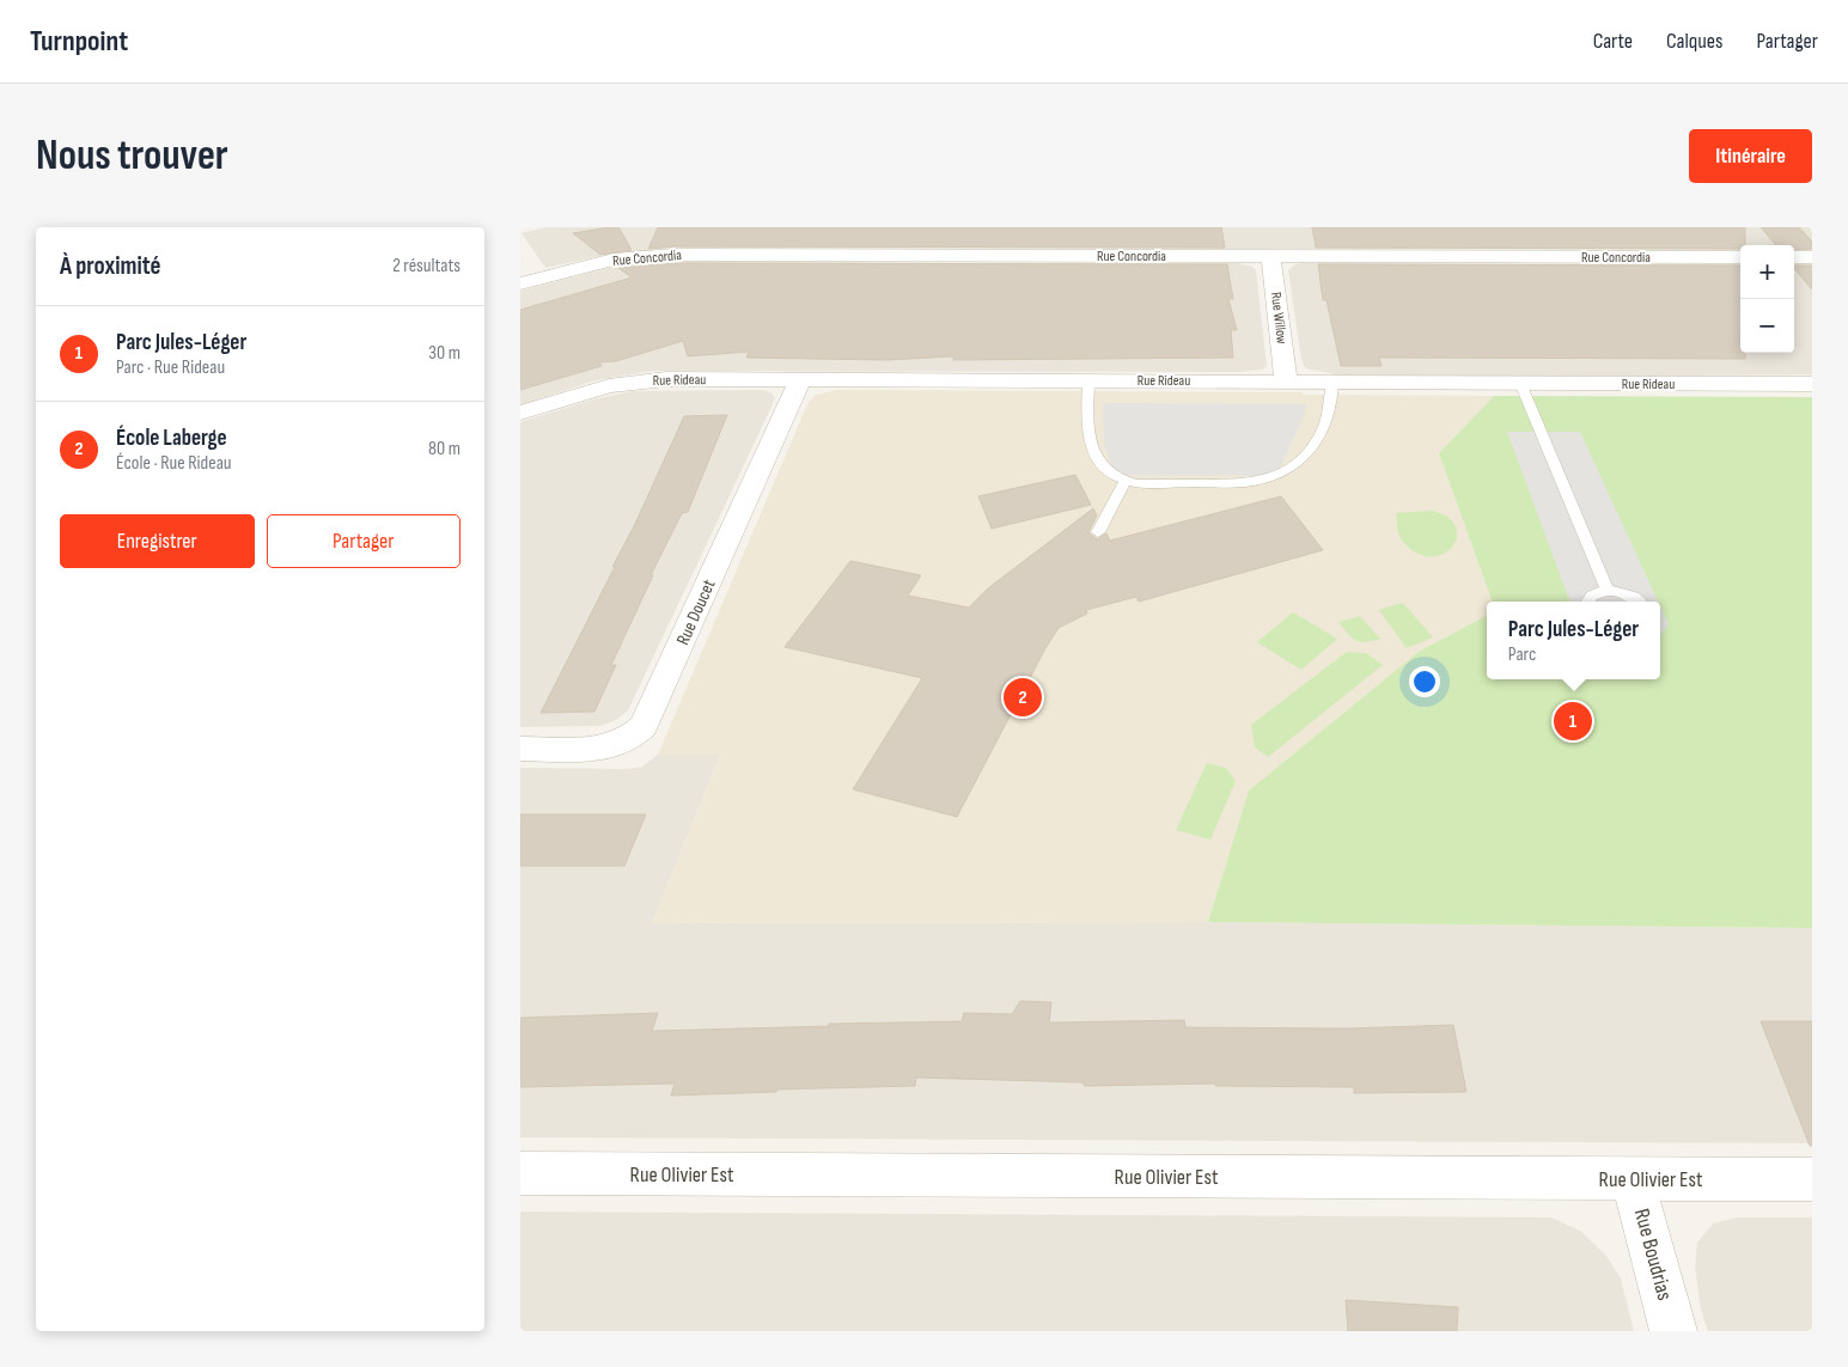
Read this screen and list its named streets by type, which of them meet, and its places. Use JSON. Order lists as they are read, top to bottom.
{
  "streets": {
    "street": [
      "Rue Concordia",
      "Rue Willow",
      "Rue Rideau",
      "Rue Doucet",
      "Rue Olivier Est",
      "Rue Boudrias"
    ]
  },
  "crossings": [
    ["Rue Concordia", "Rue Willow"],
    ["Rue Willow", "Rue Rideau"],
    ["Rue Rideau", "Rue Doucet"],
    ["Rue Olivier Est", "Rue Boudrias"]
  ],
  "page": {
    "header": "Turnpoint",
    "nav": ["Carte", "Calques", "Partager"],
    "buttons": [
      "Itinéraire",
      ["Enregistrer", "Partager"]
    ],
    "title": "Nous trouver",
    "heading": ["À proximité", "2 résultats"],
    "map_buttons": ["+", "−"],
    "list": [
      {
        "mark": "1",
        "name": "Parc Jules-Léger",
        "note": "Parc · Rue Rideau",
        "value": "30 m"
      },
      {
        "mark": "2",
        "name": "École Laberge",
        "note": "École · Rue Rideau",
        "value": "80 m"
      }
    ],
    "popup": ["Parc Jules-Léger", "Parc"],
    "pins": ["2", "1"]
  }
}
